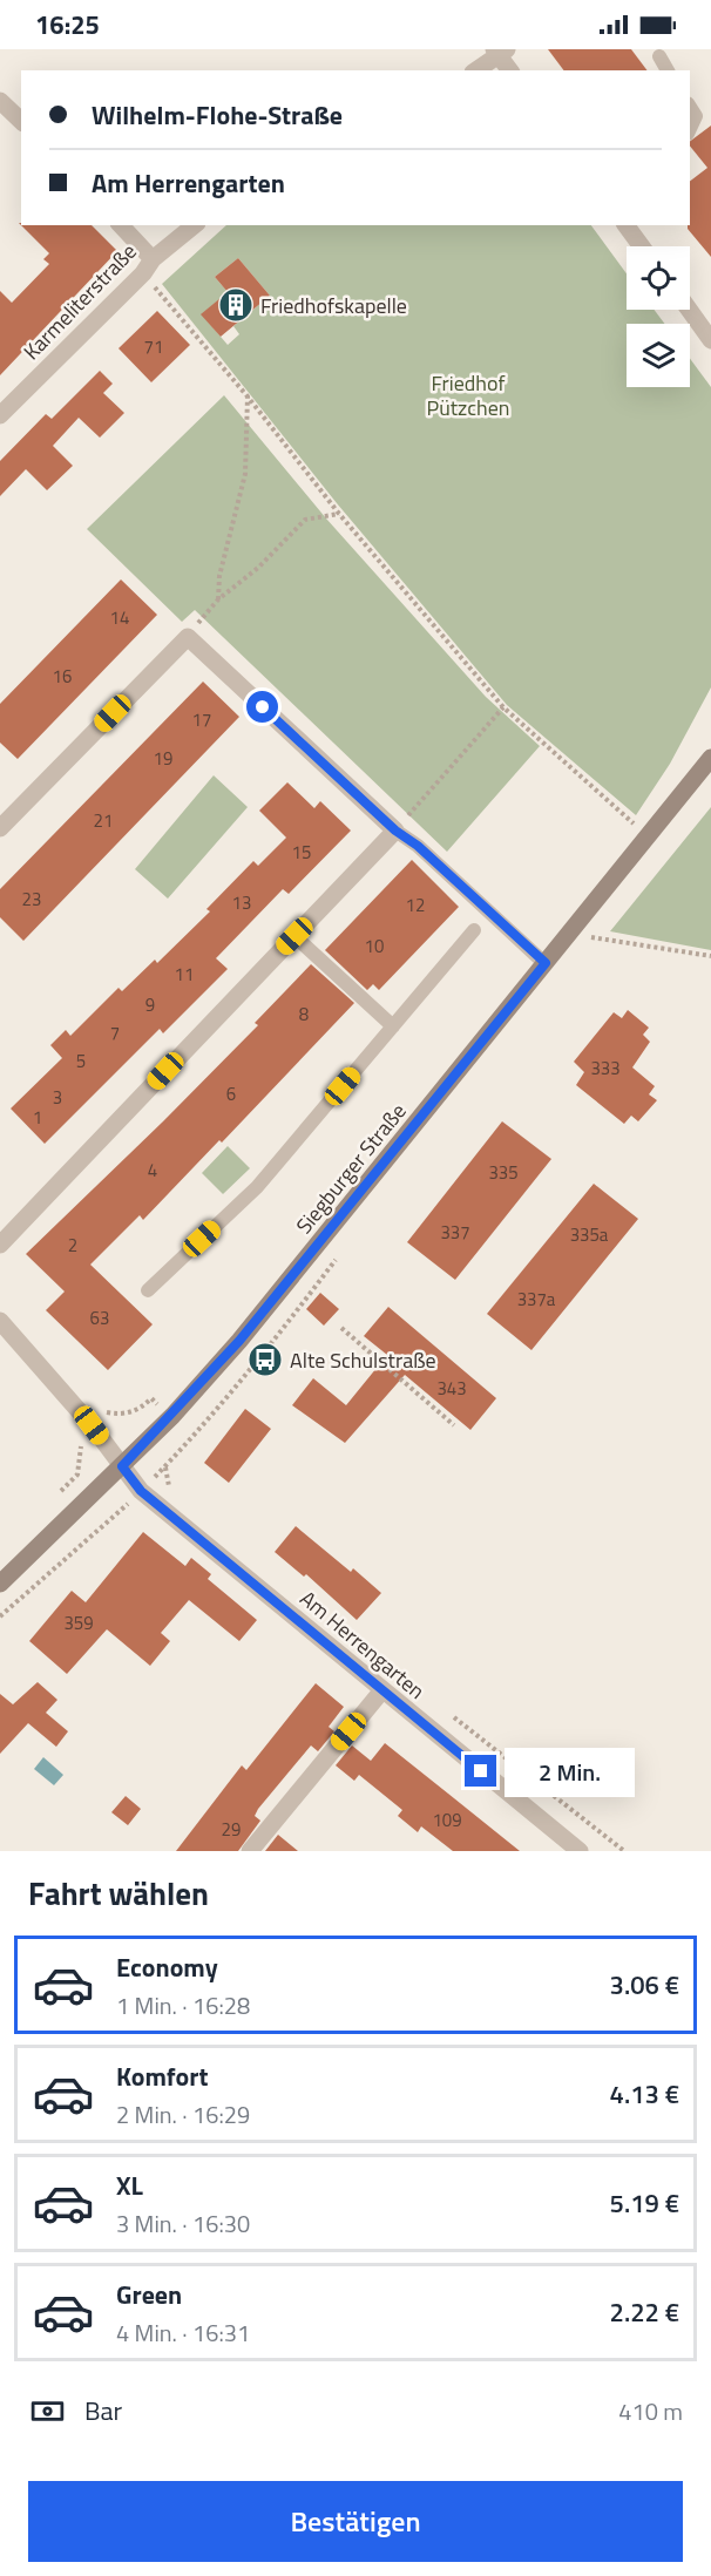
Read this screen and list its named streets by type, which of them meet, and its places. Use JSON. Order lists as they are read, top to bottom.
{
  "streets": {
    "main road": ["Siegburger Straße"],
    "street": ["Karmeliterstraße", "Am Herrengarten"]
  },
  "crossings": [
    ["Siegburger Straße", "Am Herrengarten"]
  ],
  "parks": ["Friedhof Pützchen"],
  "places": {
    "building": ["Friedhofskapelle"],
    "bus stop": ["Alte Schulstraße"]
  },
  "house_numbers": [
    "71",
    "14",
    "16",
    "17",
    "19",
    "21",
    "15",
    "23",
    "13",
    "12",
    "10",
    "11",
    "9",
    "8",
    "7",
    "5",
    "333",
    "6",
    "3",
    "1",
    "4",
    "335",
    "337",
    "335a",
    "2",
    "337a",
    "63",
    "343",
    "359",
    "109",
    "29"
  ],
  "page": {
    "status": "16:25",
    "banner": ["Wilhelm-Flohe-Straße", "Am Herrengarten"],
    "bubble": "2 Min.",
    "heading": "Fahrt wählen",
    "list": [
      {
        "name": "Economy",
        "note": "1 Min. · 16:28",
        "value": "3.06 €"
      },
      {
        "name": "Komfort",
        "note": "2 Min. · 16:29",
        "value": "4.13 €"
      },
      {
        "name": "XL",
        "note": "3 Min. · 16:30",
        "value": "5.19 €"
      },
      {
        "name": "Green",
        "note": "4 Min. · 16:31",
        "value": "2.22 €"
      }
    ],
    "pay": ["Bar", "410 m"],
    "buttons": "Bestätigen"
  }
}
